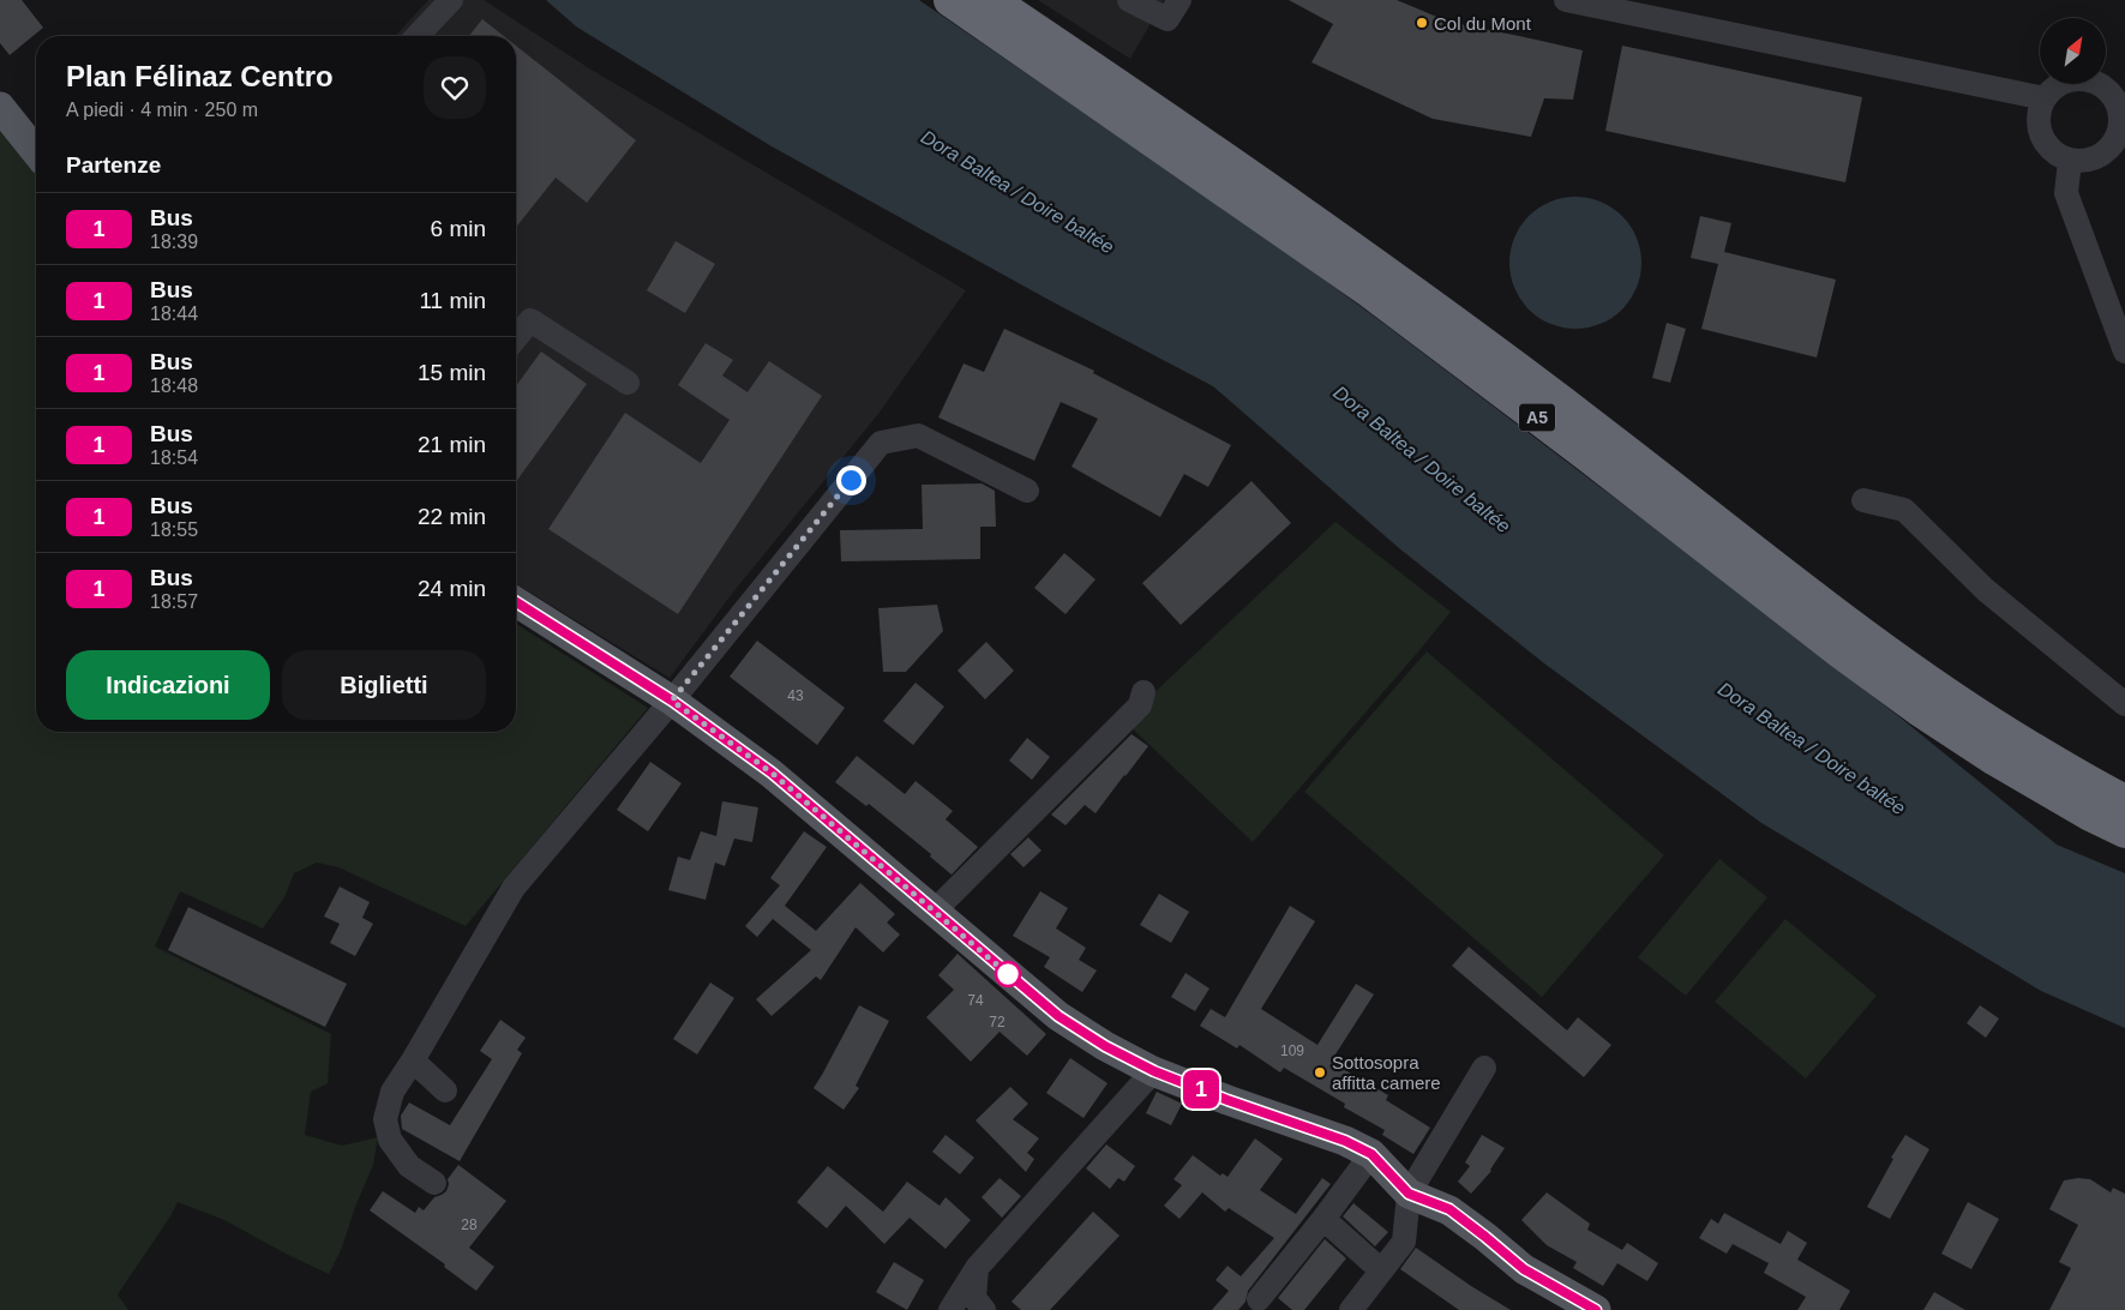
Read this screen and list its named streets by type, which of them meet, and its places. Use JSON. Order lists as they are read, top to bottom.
{
  "streets": {
    "highway": ["A5"]
  },
  "water": ["Dora Baltea / Doire baltée"],
  "places": ["Col du Mont", "Sottosopra affitta camere"],
  "lines": ["bus line 1"],
  "house_numbers": [
    "43",
    "74",
    "72",
    "109",
    "28"
  ],
  "north": "top right",
  "page": {
    "on_map": "1",
    "heading": [
      ["Plan Félinaz Centro", "A piedi · 4 min · 250 m"],
      "Partenze"
    ],
    "list": [
      {
        "mark": "1",
        "name": "Bus",
        "note": "18:39",
        "value": "6 min"
      },
      {
        "mark": "1",
        "name": "Bus",
        "note": "18:44",
        "value": "11 min"
      },
      {
        "mark": "1",
        "name": "Bus",
        "note": "18:48",
        "value": "15 min"
      },
      {
        "mark": "1",
        "name": "Bus",
        "note": "18:54",
        "value": "21 min"
      },
      {
        "mark": "1",
        "name": "Bus",
        "note": "18:55",
        "value": "22 min"
      },
      {
        "mark": "1",
        "name": "Bus",
        "note": "18:57",
        "value": "24 min"
      }
    ],
    "buttons": ["Indicazioni", "Biglietti"]
  }
}
